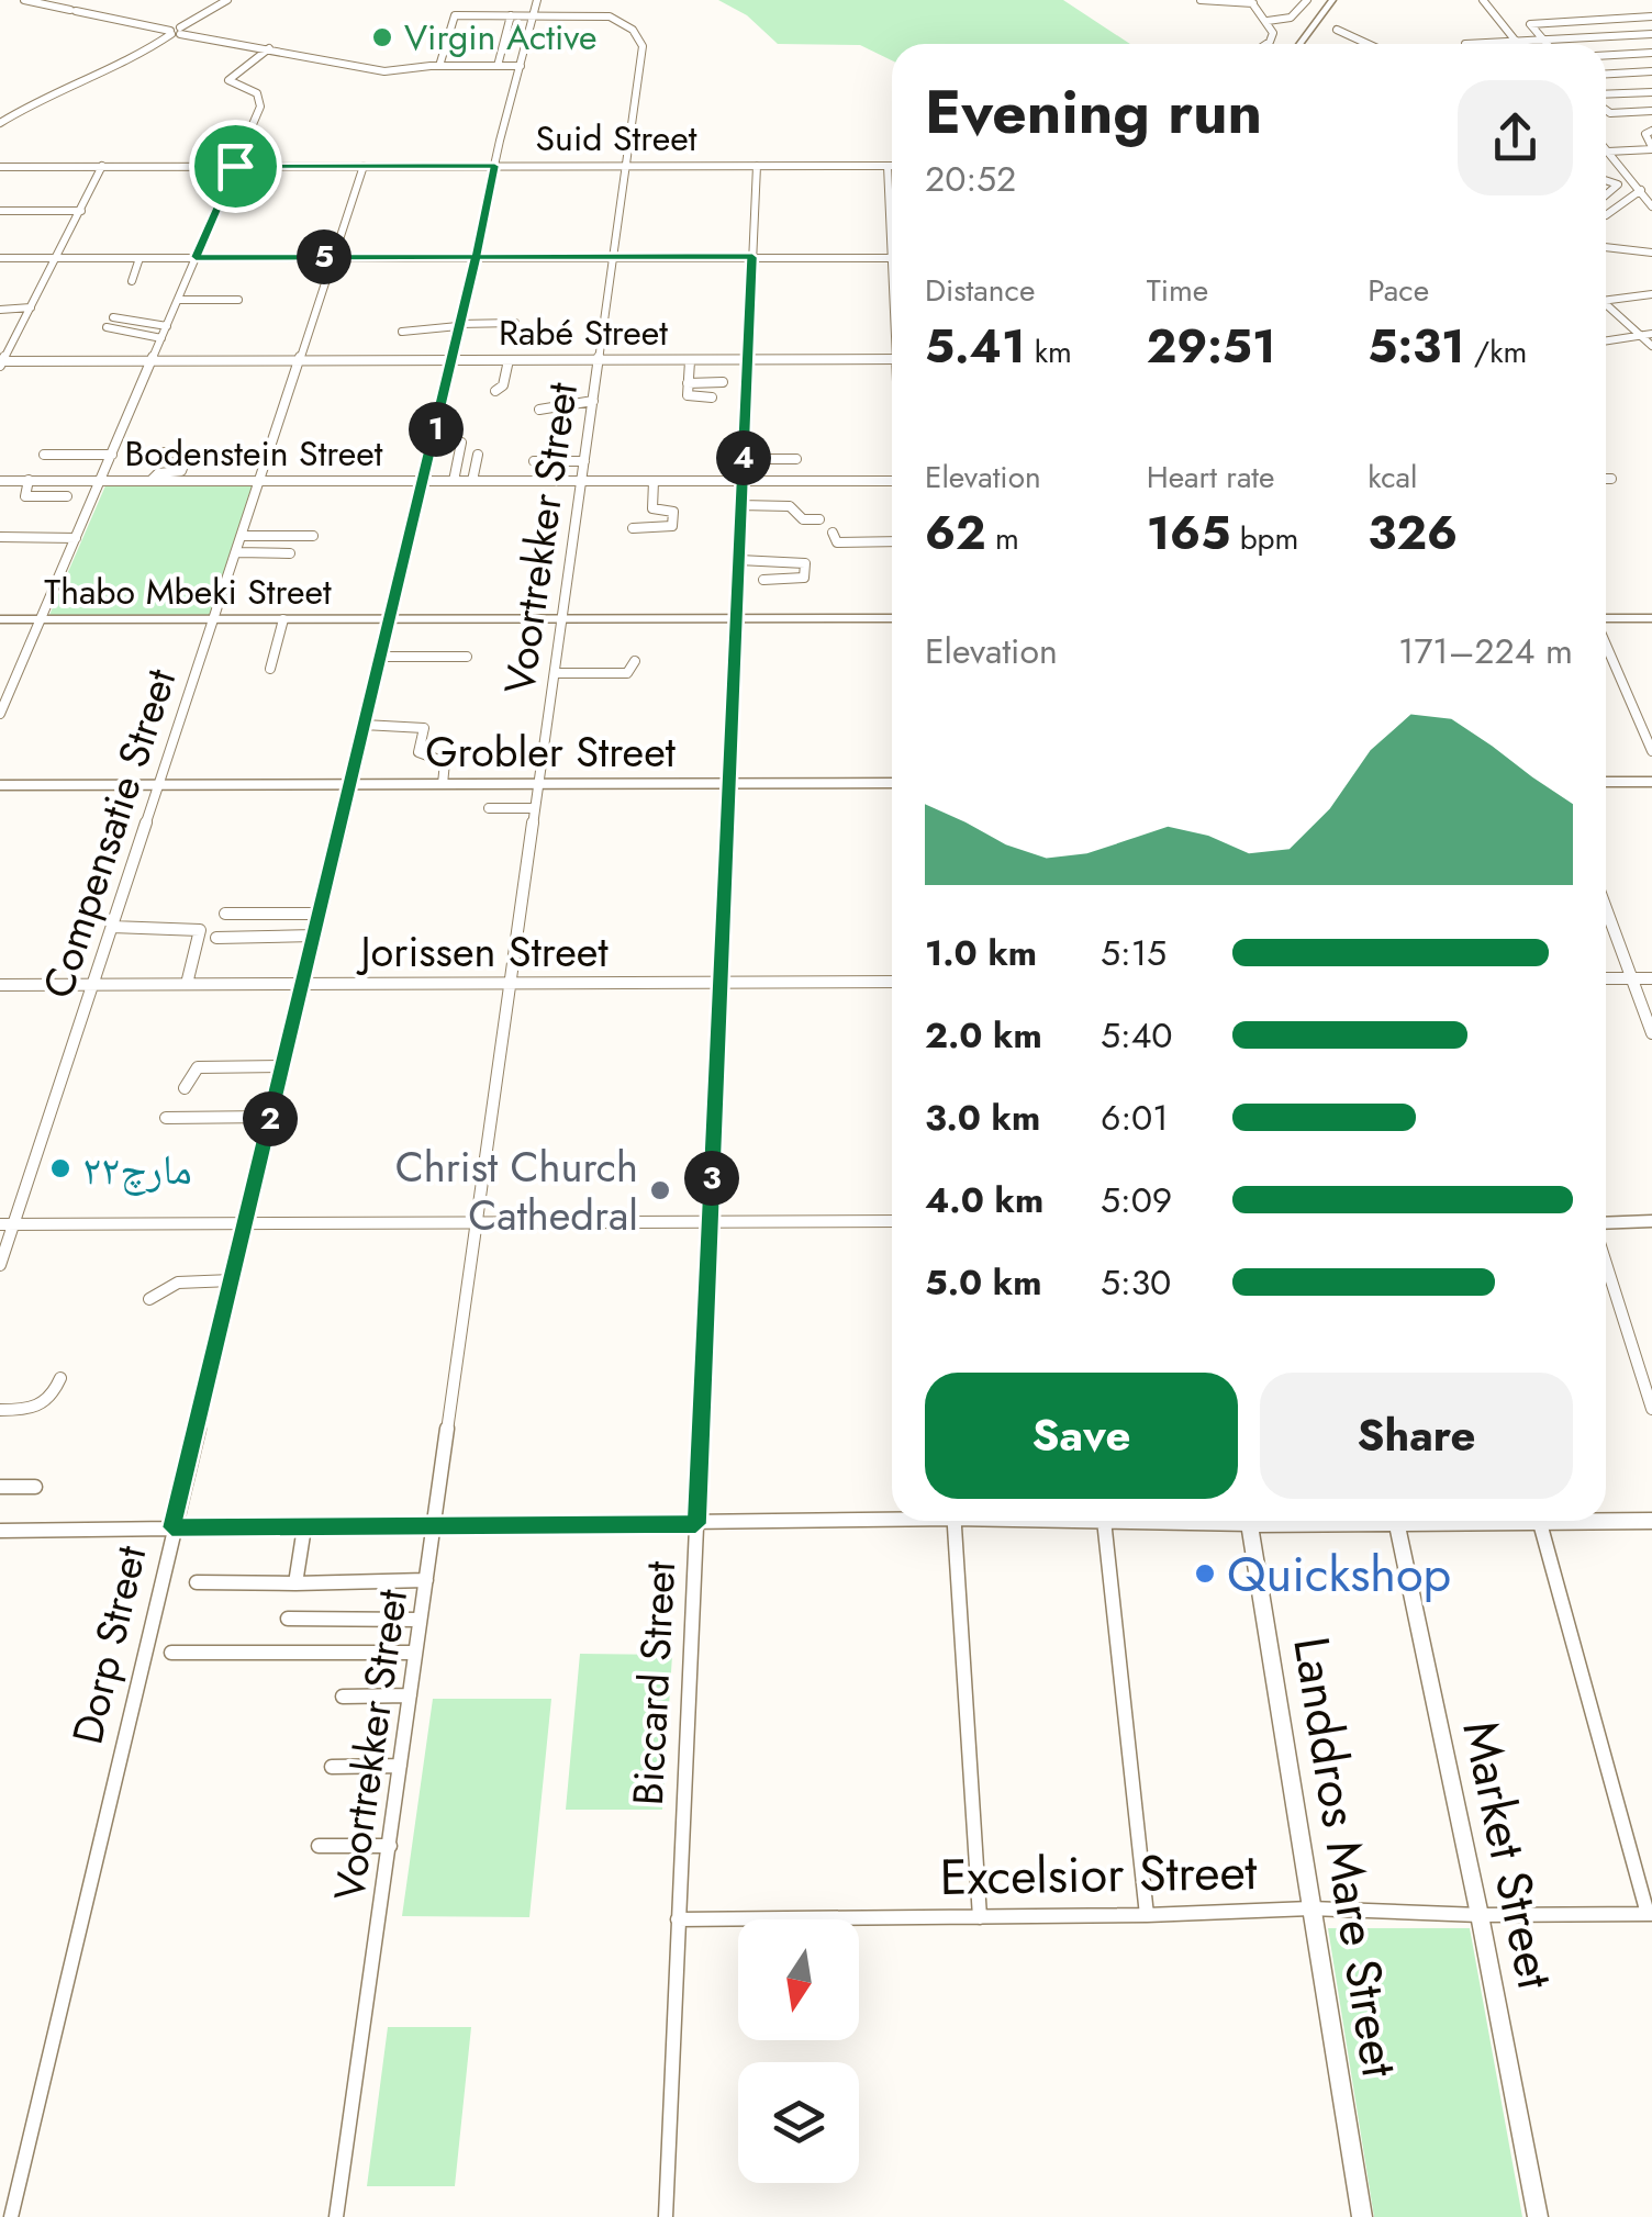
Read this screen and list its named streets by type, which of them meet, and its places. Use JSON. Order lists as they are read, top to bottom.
{
  "streets": {
    "main road": [
      "Thabo Mbeki Street",
      "Grobler Street",
      "Market Street",
      "Landdros Mare Street"
    ],
    "street": [
      "Suid Street",
      "Rabé Street",
      "Bodenstein Street",
      "Voortrekker Street",
      "Compensatie Street",
      "Jorissen Street",
      "Dorp Street",
      "Biccard Street",
      "Excelsior Street"
    ]
  },
  "crossings": [
    ["Suid Street", "Voortrekker Street"],
    ["Suid Street", "Compensatie Street"],
    ["Suid Street", "Dorp Street"],
    ["Suid Street", "Biccard Street"],
    ["Rabé Street", "Voortrekker Street"],
    ["Rabé Street", "Compensatie Street"],
    ["Rabé Street", "Dorp Street"],
    ["Rabé Street", "Biccard Street"],
    ["Bodenstein Street", "Voortrekker Street"],
    ["Bodenstein Street", "Compensatie Street"],
    ["Bodenstein Street", "Dorp Street"],
    ["Bodenstein Street", "Biccard Street"],
    ["Voortrekker Street", "Thabo Mbeki Street"],
    ["Voortrekker Street", "Grobler Street"],
    ["Voortrekker Street", "Jorissen Street"],
    ["Voortrekker Street", "Dorp Street"],
    ["Thabo Mbeki Street", "Compensatie Street"],
    ["Thabo Mbeki Street", "Dorp Street"],
    ["Thabo Mbeki Street", "Biccard Street"],
    ["Grobler Street", "Compensatie Street"],
    ["Grobler Street", "Dorp Street"],
    ["Grobler Street", "Biccard Street"],
    ["Compensatie Street", "Jorissen Street"],
    ["Jorissen Street", "Dorp Street"],
    ["Jorissen Street", "Biccard Street"],
    ["Biccard Street", "Excelsior Street"],
    ["Market Street", "Excelsior Street"],
    ["Landdros Mare Street", "Excelsior Street"]
  ],
  "places": [
    "Virgin Active",
    "۲۲مارچ",
    "Christ Church Cathedral",
    "Quickshop"
  ],
  "north": "bottom",
  "page": {
    "heading": ["Evening run", "20:52"],
    "pins": [
      "5",
      "1",
      "4",
      "2",
      "3"
    ],
    "stats": [
      ["Distance", "5.41 km"],
      ["Time", "29:51"],
      ["Pace", "5:31 /km"],
      ["Elevation", "62 m"],
      ["Heart rate", "165 bpm"],
      ["kcal", "326"]
    ],
    "chart": ["Elevation", "171–224 m"],
    "list": [
      {
        "name": "1.0 km",
        "note": "5:15"
      },
      {
        "name": "2.0 km",
        "note": "5:40"
      },
      {
        "name": "3.0 km",
        "note": "6:01"
      },
      {
        "name": "4.0 km",
        "note": "5:09"
      },
      {
        "name": "5.0 km",
        "note": "5:30"
      }
    ],
    "buttons": ["Save", "Share"]
  }
}
